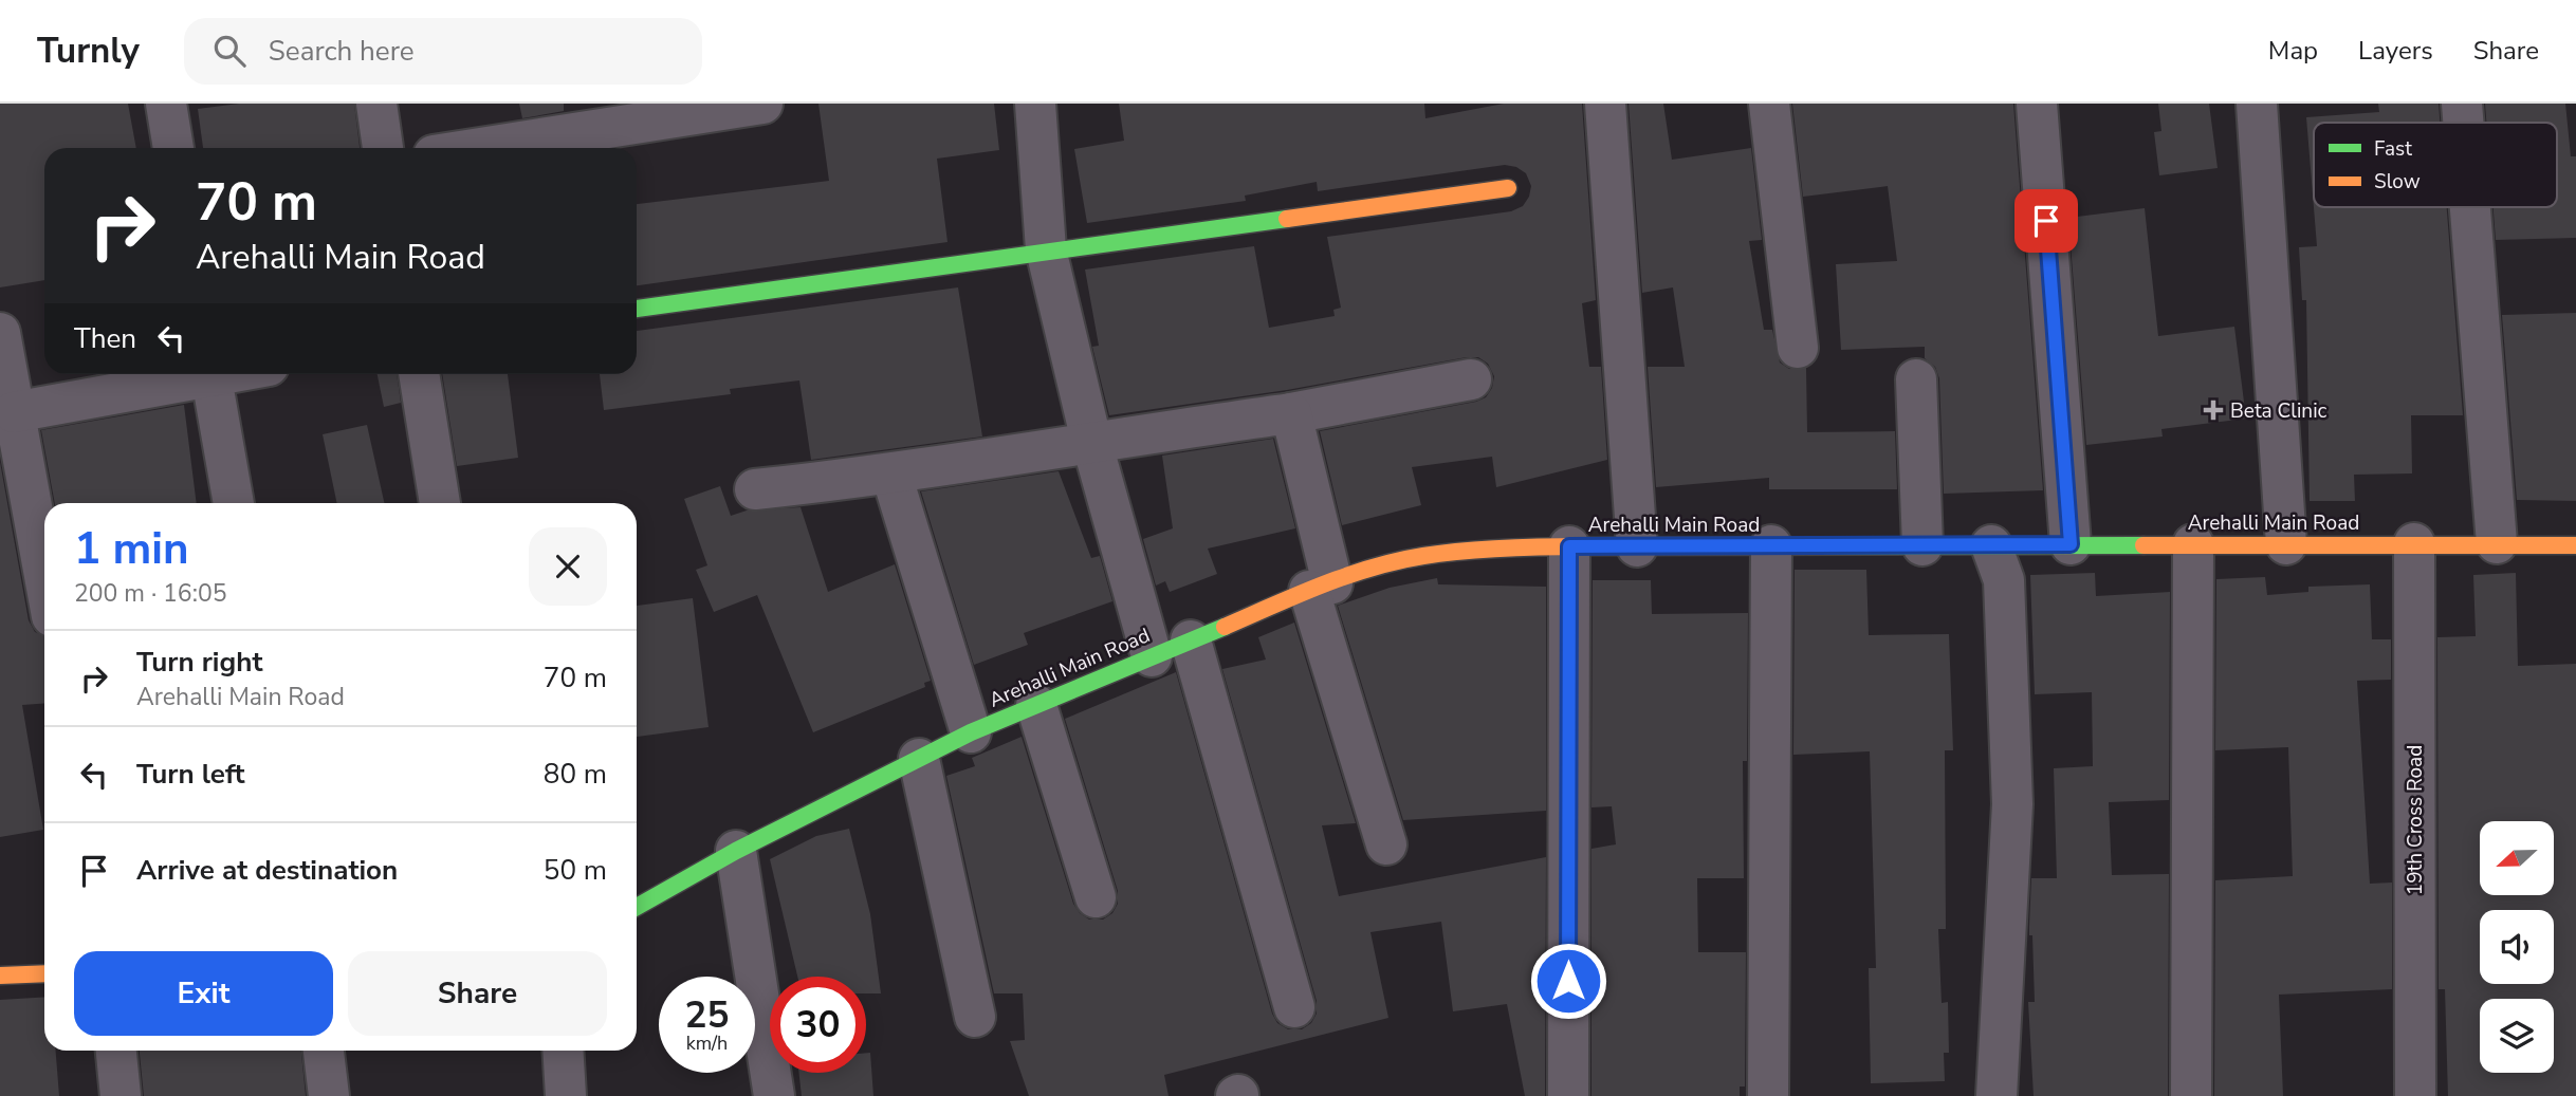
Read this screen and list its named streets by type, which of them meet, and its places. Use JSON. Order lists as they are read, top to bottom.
{
  "streets": {
    "street": ["Arehalli Main Road", "19th Cross Road"]
  },
  "crossings": [
    ["Arehalli Main Road", "19th Cross Road"]
  ],
  "places": {
    "health": ["Beta Clinic"]
  },
  "legend": ["Fast", "Slow"],
  "north": "left",
  "page": {
    "header": "Turnly",
    "search": "Search here",
    "nav": ["Map", "Layers", "Share"],
    "turn": ["70 m", "Arehalli Main Road"],
    "then": "Then",
    "heading": ["1 min", "200 m · 16:05"],
    "list": [
      {
        "name": "Turn right",
        "note": "Arehalli Main Road",
        "value": "70 m"
      },
      {
        "name": "Turn left",
        "value": "80 m"
      },
      {
        "name": "Arrive at destination",
        "value": "50 m"
      }
    ],
    "buttons": ["Exit", "Share"],
    "speed": "25 km/h",
    "limit": "30"
  }
}
